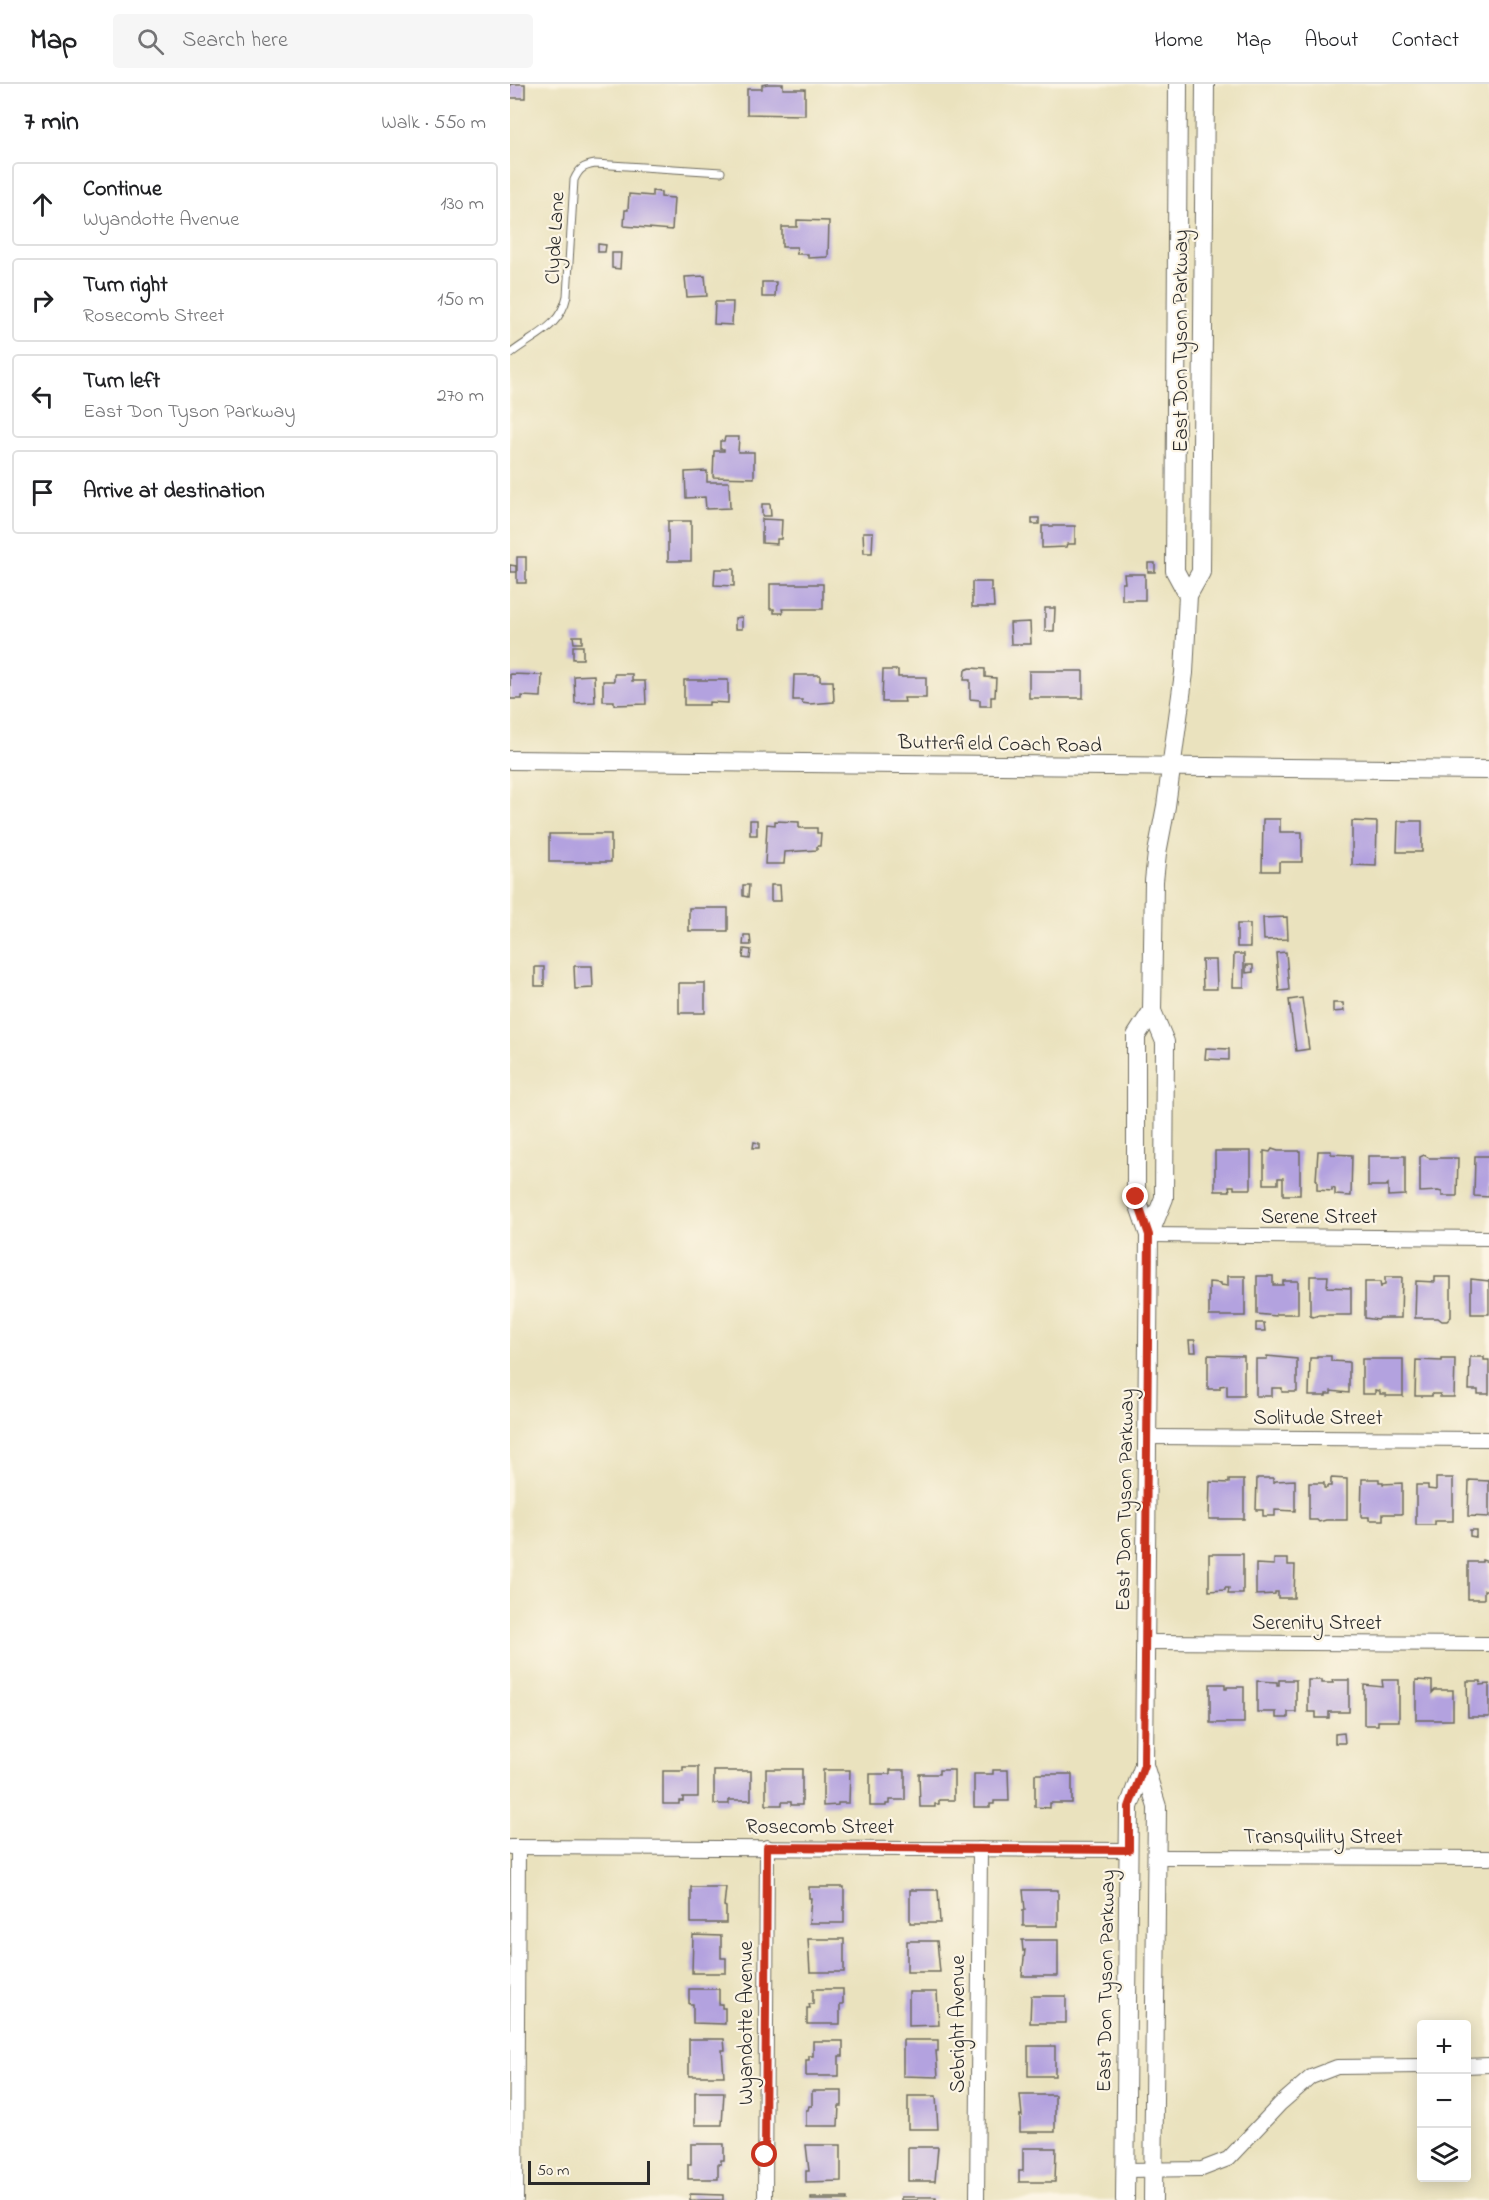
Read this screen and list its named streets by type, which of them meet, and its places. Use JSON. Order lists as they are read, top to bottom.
{
  "streets": {
    "main road": ["East Don Tyson Parkway", "Butterfield Coach Road"],
    "street": [
      "Serene Street",
      "Solitude Street",
      "Serenity Street",
      "Rosecomb Street",
      "Transquility Street",
      "Wyandotte Avenue",
      "Sebright Avenue"
    ],
    "lane": ["Clyde Lane"]
  },
  "crossings": [
    ["East Don Tyson Parkway", "Butterfield Coach Road"],
    ["East Don Tyson Parkway", "Serene Street"],
    ["East Don Tyson Parkway", "Solitude Street"],
    ["East Don Tyson Parkway", "Serenity Street"],
    ["East Don Tyson Parkway", "Rosecomb Street"],
    ["East Don Tyson Parkway", "Transquility Street"],
    ["Rosecomb Street", "Wyandotte Avenue"],
    ["Rosecomb Street", "Sebright Avenue"]
  ],
  "scale_bar": "50 m",
  "page": {
    "header": "Map",
    "search": "Search here",
    "nav": [
      "Home",
      "Map",
      "About",
      "Contact"
    ],
    "heading": ["7 min", "Walk · 550 m"],
    "list": [
      ["Continue", "Wyandotte Avenue", "130 m"],
      ["Turn right", "Rosecomb Street", "150 m"],
      ["Turn left", "East Don Tyson Parkway", "270 m"],
      "Arrive at destination"
    ],
    "map_buttons": ["+", "−"],
    "scale": "50 m"
  }
}
